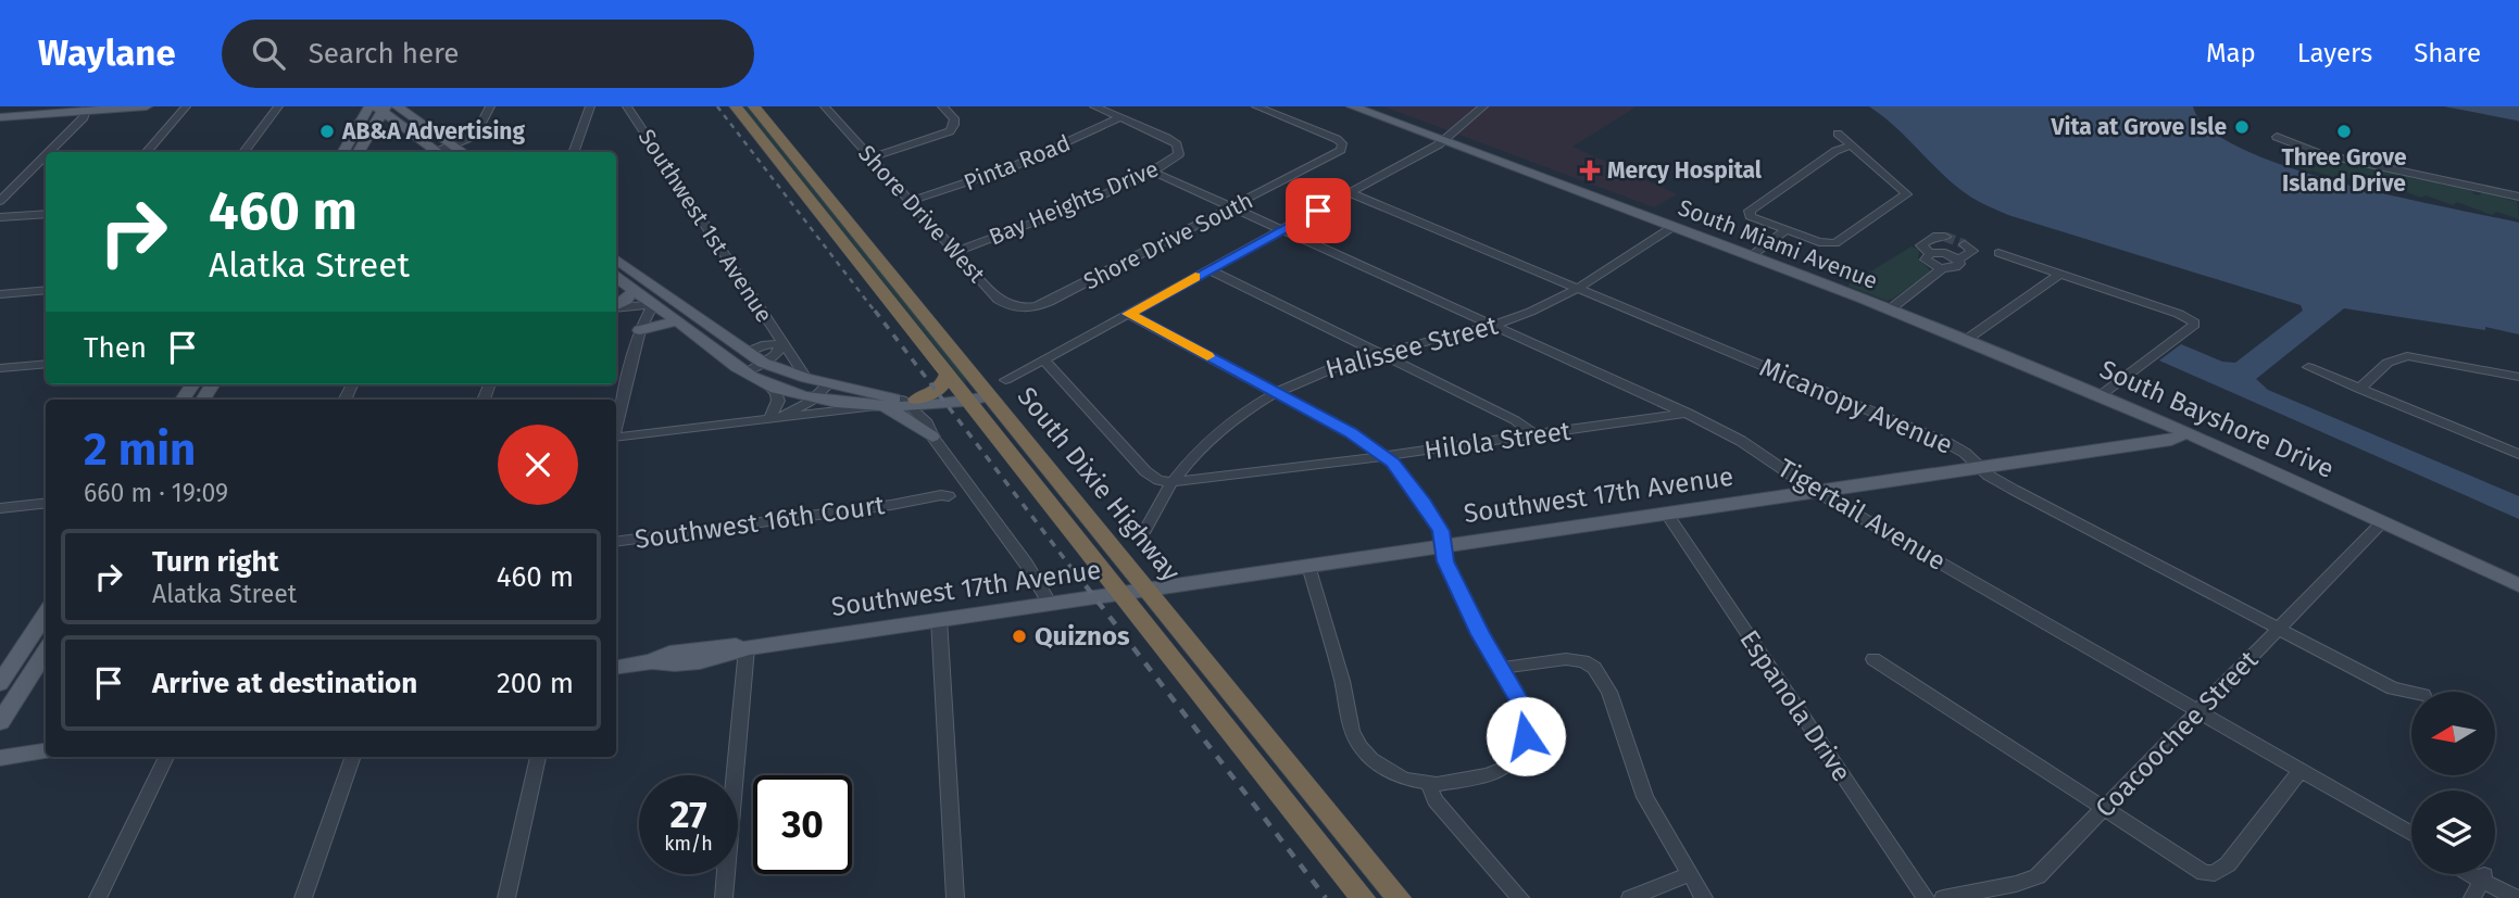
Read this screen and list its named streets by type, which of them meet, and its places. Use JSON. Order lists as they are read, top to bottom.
{
  "streets": {
    "highway": ["South Dixie Highway"],
    "main road": ["South Miami Avenue", "South Bayshore Drive", "Southwest 17th Avenue"],
    "street": [
      "Pinta Road",
      "Bay Heights Drive",
      "Shore Drive West",
      "Southwest 1st Avenue",
      "Shore Drive South",
      "Halissee Street",
      "Micanopy Avenue",
      "Hilola Street",
      "Tigertail Avenue",
      "Southwest 16th Court",
      "Espanola Drive",
      "Coacoochee Street"
    ]
  },
  "crossings": [
    ["Pinta Road", "Bay Heights Drive"],
    ["Pinta Road", "Shore Drive West"],
    ["Bay Heights Drive", "Shore Drive West"],
    ["Bay Heights Drive", "Tigertail Avenue"],
    ["Shore Drive West", "Shore Drive South"],
    ["Shore Drive South", "Tigertail Avenue"],
    ["South Miami Avenue", "Halissee Street"],
    ["South Miami Avenue", "South Bayshore Drive"],
    ["Halissee Street", "Micanopy Avenue"],
    ["Halissee Street", "Hilola Street"],
    ["Halissee Street", "Tigertail Avenue"],
    ["Micanopy Avenue", "Southwest 17th Avenue"],
    ["Micanopy Avenue", "Coacoochee Street"],
    ["South Bayshore Drive", "Southwest 17th Avenue"],
    ["South Bayshore Drive", "Coacoochee Street"],
    ["Hilola Street", "Tigertail Avenue"],
    ["South Dixie Highway", "Southwest 17th Avenue"],
    ["Southwest 17th Avenue", "Tigertail Avenue"],
    ["Southwest 17th Avenue", "Espanola Drive"],
    ["Tigertail Avenue", "Coacoochee Street"]
  ],
  "places": {
    "other": [
      "Vita at Grove Isle",
      "AB&A Advertising",
      "Three Grove Island Drive",
      "Quiznos"
    ],
    "health": ["Mercy Hospital"]
  },
  "north": "left",
  "page": {
    "header": "Waylane",
    "search": "Search here",
    "nav": ["Map", "Layers", "Share"],
    "turn": ["460 m", "Alatka Street"],
    "then": "Then",
    "heading": ["2 min", "660 m · 19:09"],
    "list": [
      {
        "name": "Turn right",
        "note": "Alatka Street",
        "value": "460 m"
      },
      {
        "name": "Arrive at destination",
        "value": "200 m"
      }
    ],
    "speed": "27 km/h",
    "limit": "30"
  }
}
